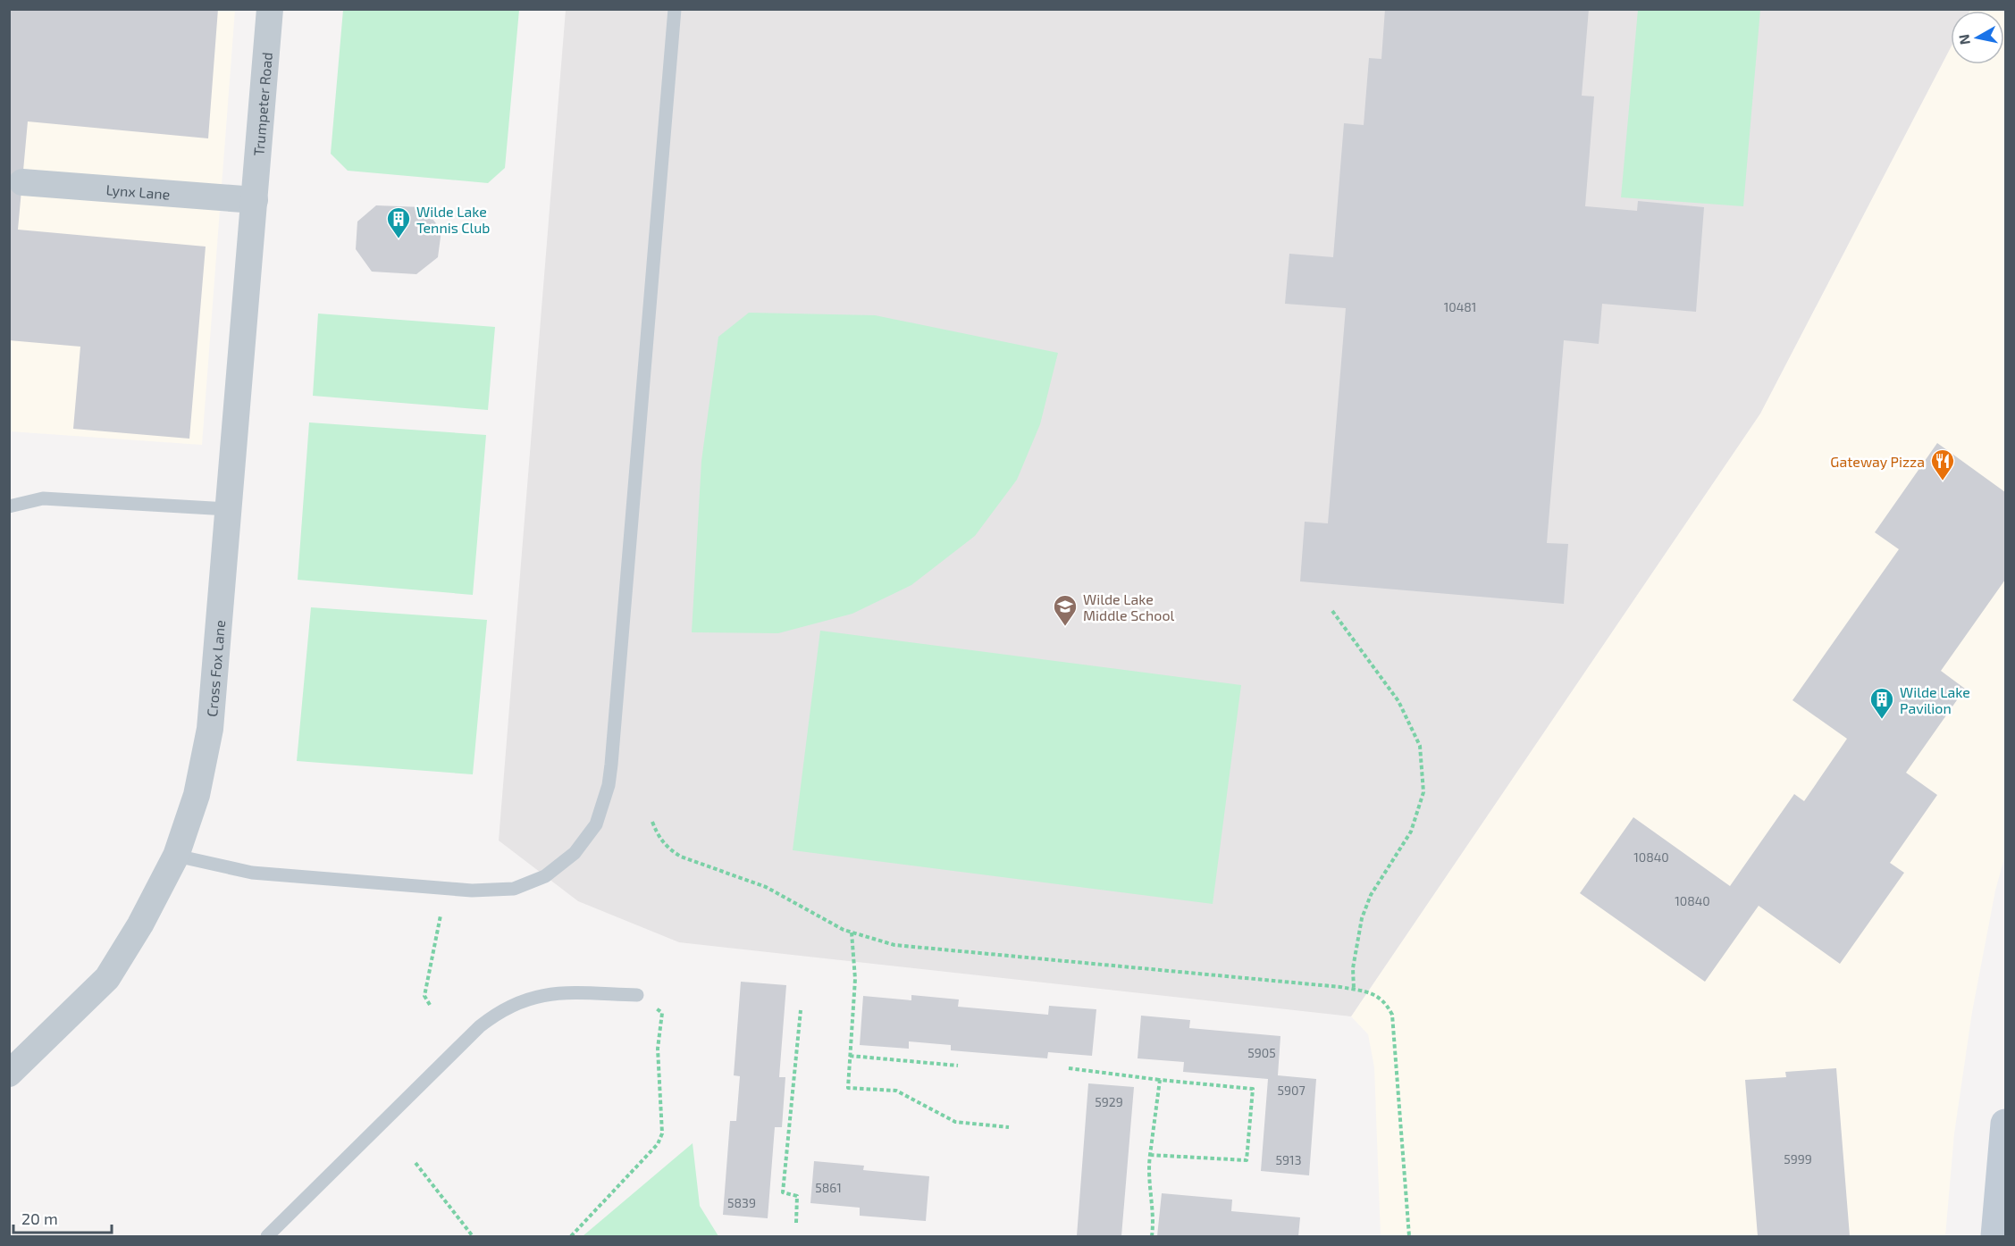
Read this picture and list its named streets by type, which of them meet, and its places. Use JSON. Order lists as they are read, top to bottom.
{
  "streets": {
    "street": ["Trumpeter Road", "Lynx Lane", "Cross Fox Lane"]
  },
  "crossings": [
    ["Trumpeter Road", "Lynx Lane"],
    ["Trumpeter Road", "Cross Fox Lane"],
    ["Lynx Lane", "Cross Fox Lane"]
  ],
  "places": {
    "building": ["Wilde Lake Tennis Club", "Wilde Lake Pavilion"],
    "restaurant": ["Gateway Pizza"],
    "school or university": ["Wilde Lake Middle School"]
  },
  "house_numbers": [
    "10481",
    "10840",
    "10840",
    "5905",
    "5907",
    "5929",
    "5999",
    "5913",
    "5861",
    "5839"
  ],
  "scale_bar": "20 m",
  "north": "left"
}
